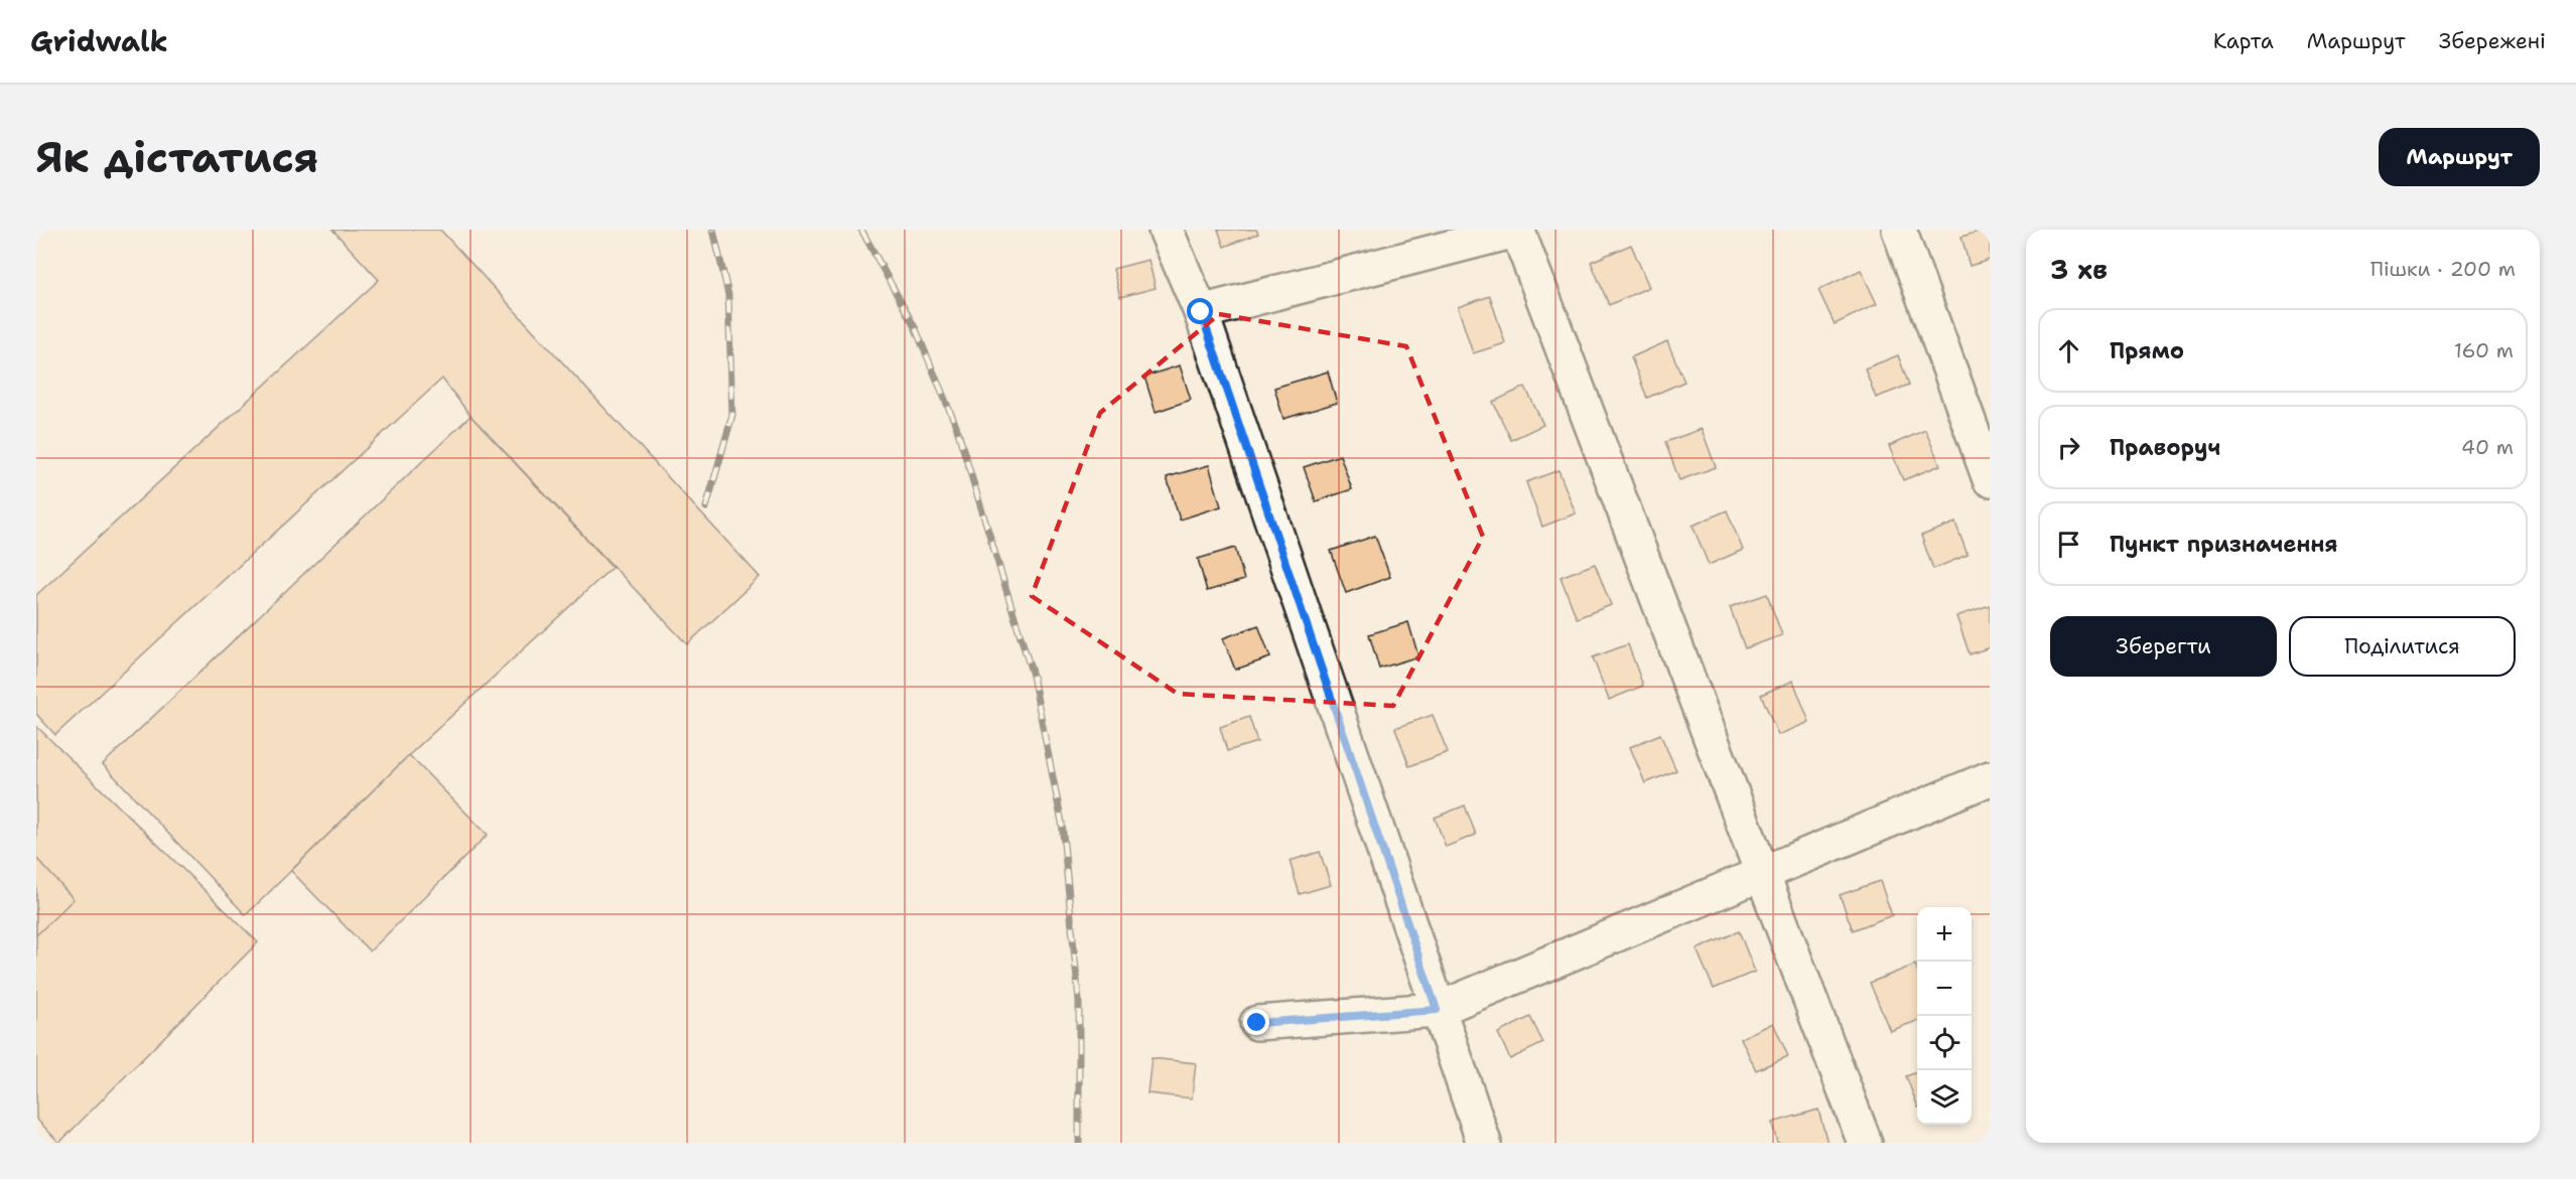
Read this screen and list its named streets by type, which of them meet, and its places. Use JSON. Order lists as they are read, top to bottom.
{
  "page": {
    "header": "Gridwalk",
    "nav": ["Карта", "Маршрут", "Збережені"],
    "buttons": [
      "Маршрут",
      ["Зберегти", "Поділитися"]
    ],
    "title": "Як дістатися",
    "heading": ["3 хв", "Пішки · 200 m"],
    "list": [
      ["Прямо", "160 m"],
      ["Праворуч", "40 m"],
      "Пункт призначення"
    ],
    "map_buttons": ["+", "−"]
  }
}
